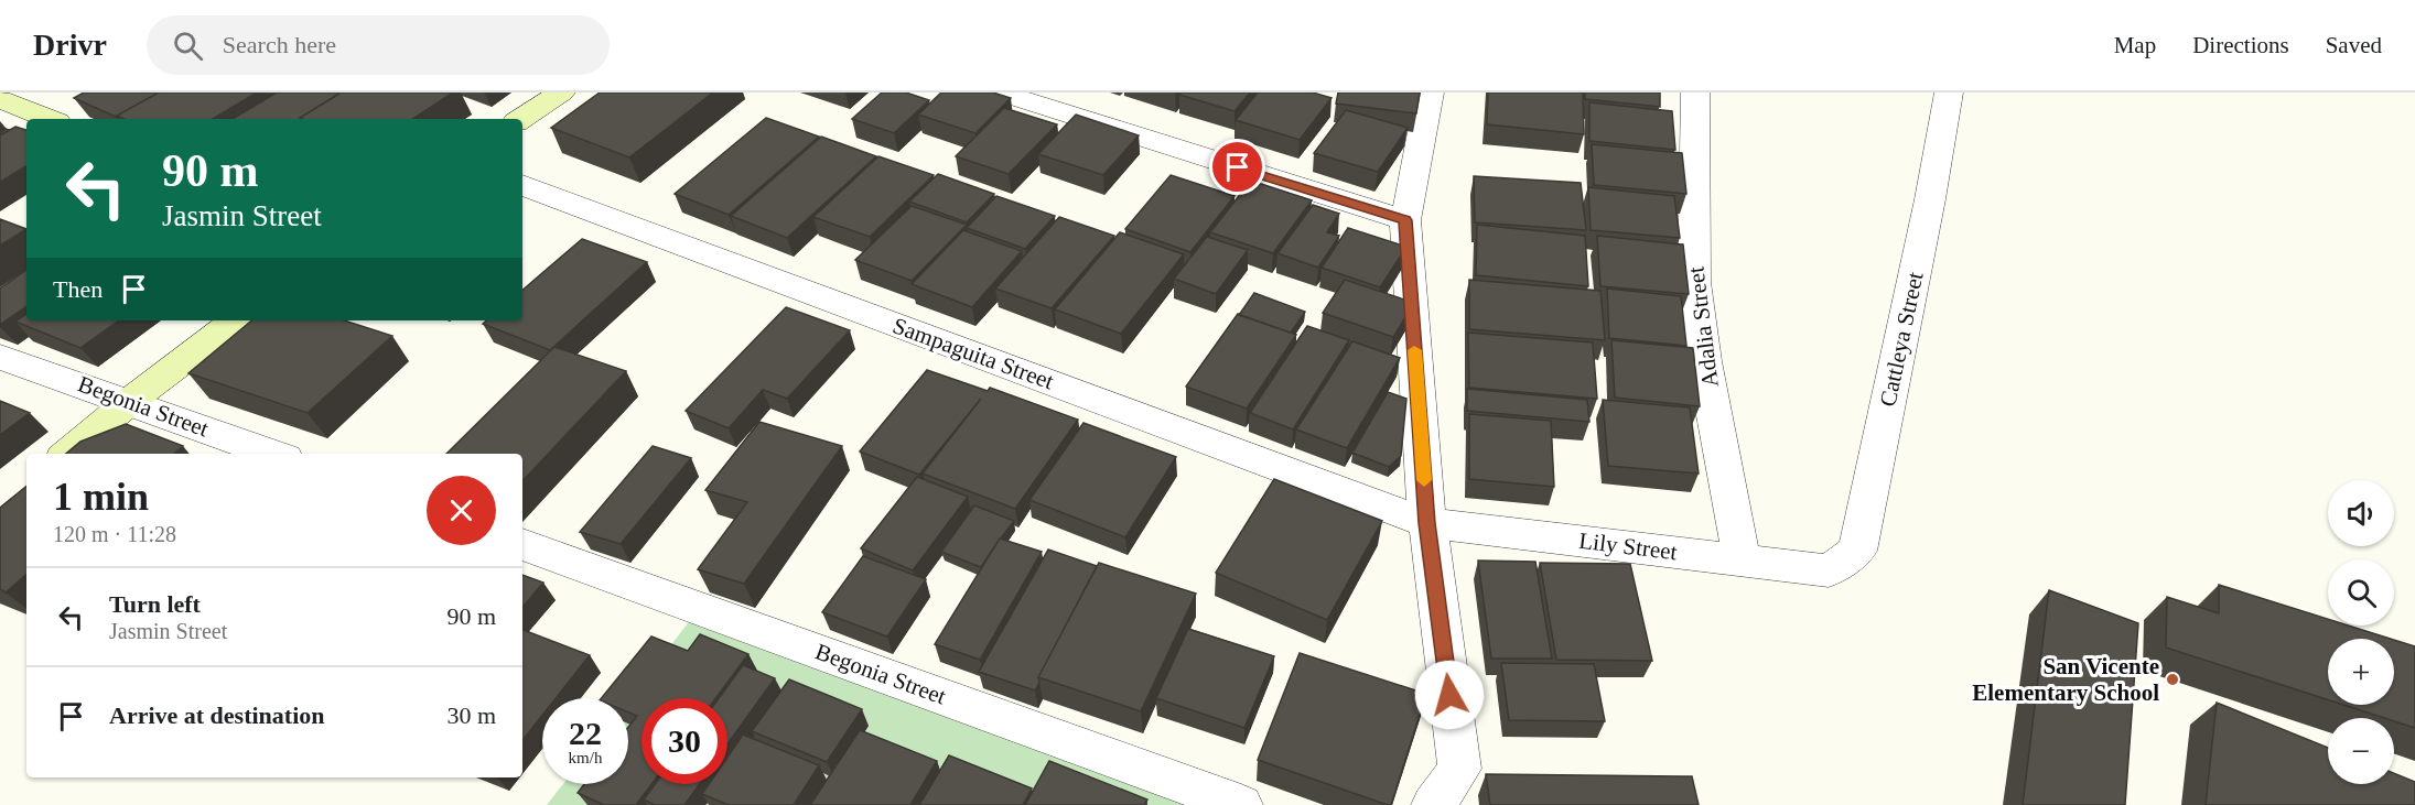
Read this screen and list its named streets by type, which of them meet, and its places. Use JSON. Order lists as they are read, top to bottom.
{
  "streets": {
    "street": [
      "Adalia Street",
      "Cattleya Street",
      "Sampaguita Street",
      "Begonia Street",
      "Lily Street"
    ]
  },
  "crossings": [
    ["Adalia Street", "Lily Street"],
    ["Cattleya Street", "Lily Street"],
    ["Sampaguita Street", "Lily Street"]
  ],
  "places": ["San Vicente Elementary School"],
  "page": {
    "header": "Drivr",
    "search": "Search here",
    "nav": ["Map", "Directions", "Saved"],
    "turn": ["90 m", "Jasmin Street"],
    "then": "Then",
    "heading": ["1 min", "120 m · 11:28"],
    "map_buttons": ["+", "−"],
    "list": [
      {
        "name": "Turn left",
        "note": "Jasmin Street",
        "value": "90 m"
      },
      {
        "name": "Arrive at destination",
        "value": "30 m"
      }
    ],
    "speed": "22 km/h",
    "limit": "30"
  }
}
